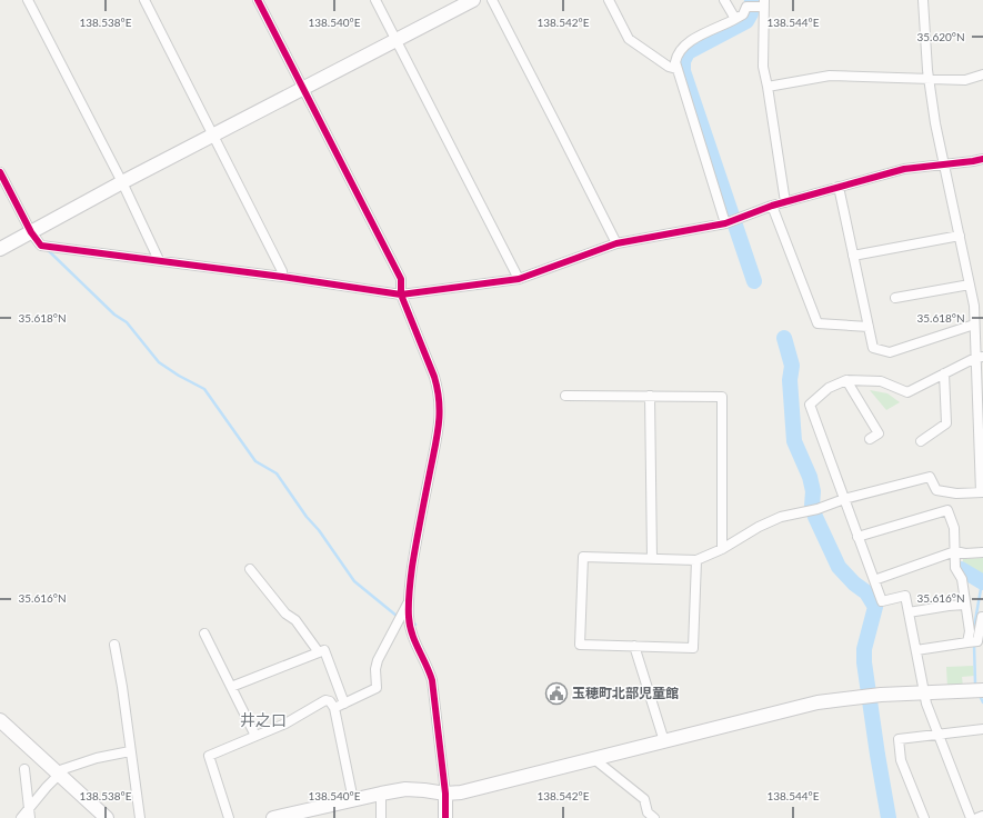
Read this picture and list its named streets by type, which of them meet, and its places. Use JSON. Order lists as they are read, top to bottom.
{
  "districts": ["井之口"],
  "places": {
    "public building": ["玉穂町北部児童館"]
  },
  "coordinates": [
    "138.538°E",
    "138.540°E",
    "138.542°E",
    "138.544°E",
    "35.620°N",
    "35.618°N",
    "35.616°N"
  ]
}
